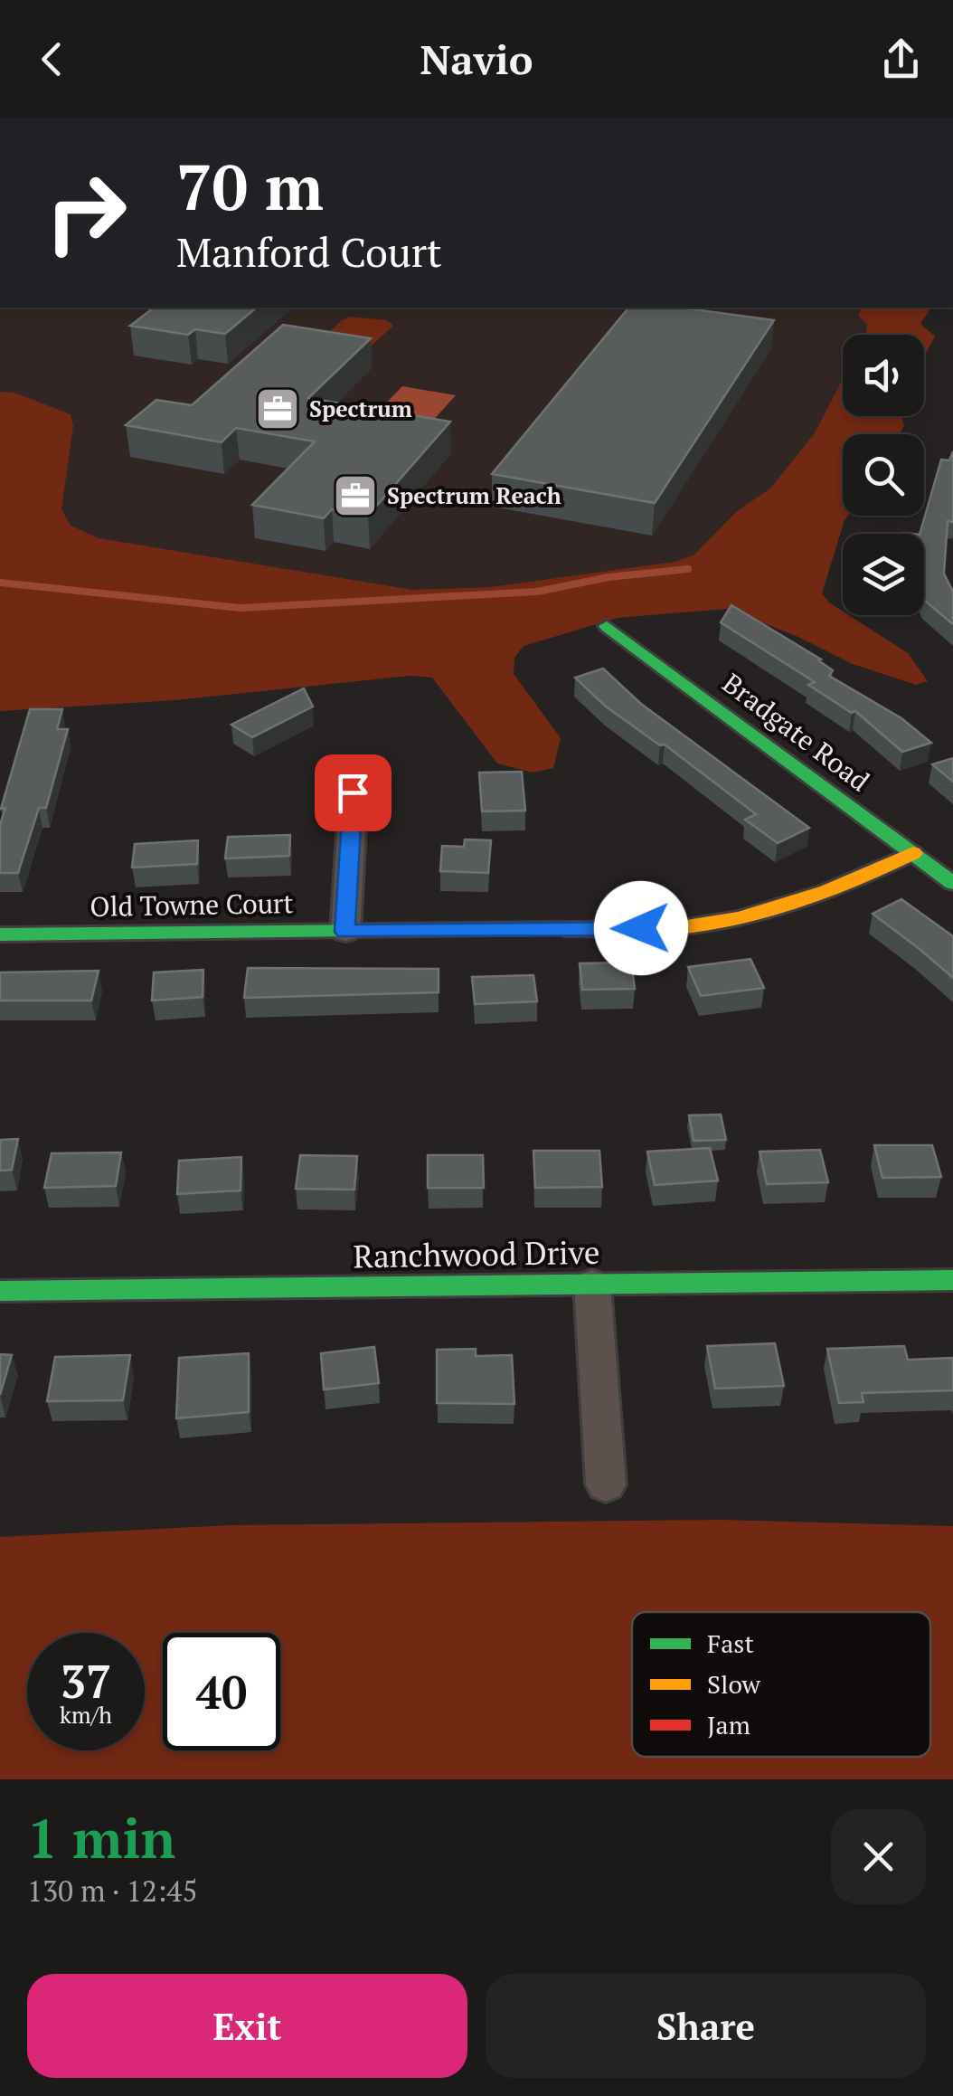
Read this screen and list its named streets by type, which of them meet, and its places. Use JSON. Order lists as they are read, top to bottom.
{
  "streets": {
    "street": ["Bradgate Road", "Old Towne Court", "Ranchwood Drive"]
  },
  "crossings": [
    ["Bradgate Road", "Old Towne Court"]
  ],
  "places": {
    "office": ["Spectrum", "Spectrum Reach"]
  },
  "legend": ["Fast", "Slow", "Jam"],
  "page": {
    "header": "Navio",
    "turn": ["70 m", "Manford Court"],
    "speed": "37 km/h",
    "limit": "40",
    "heading": ["1 min", "130 m · 12:45"],
    "buttons": ["Exit", "Share"]
  }
}
